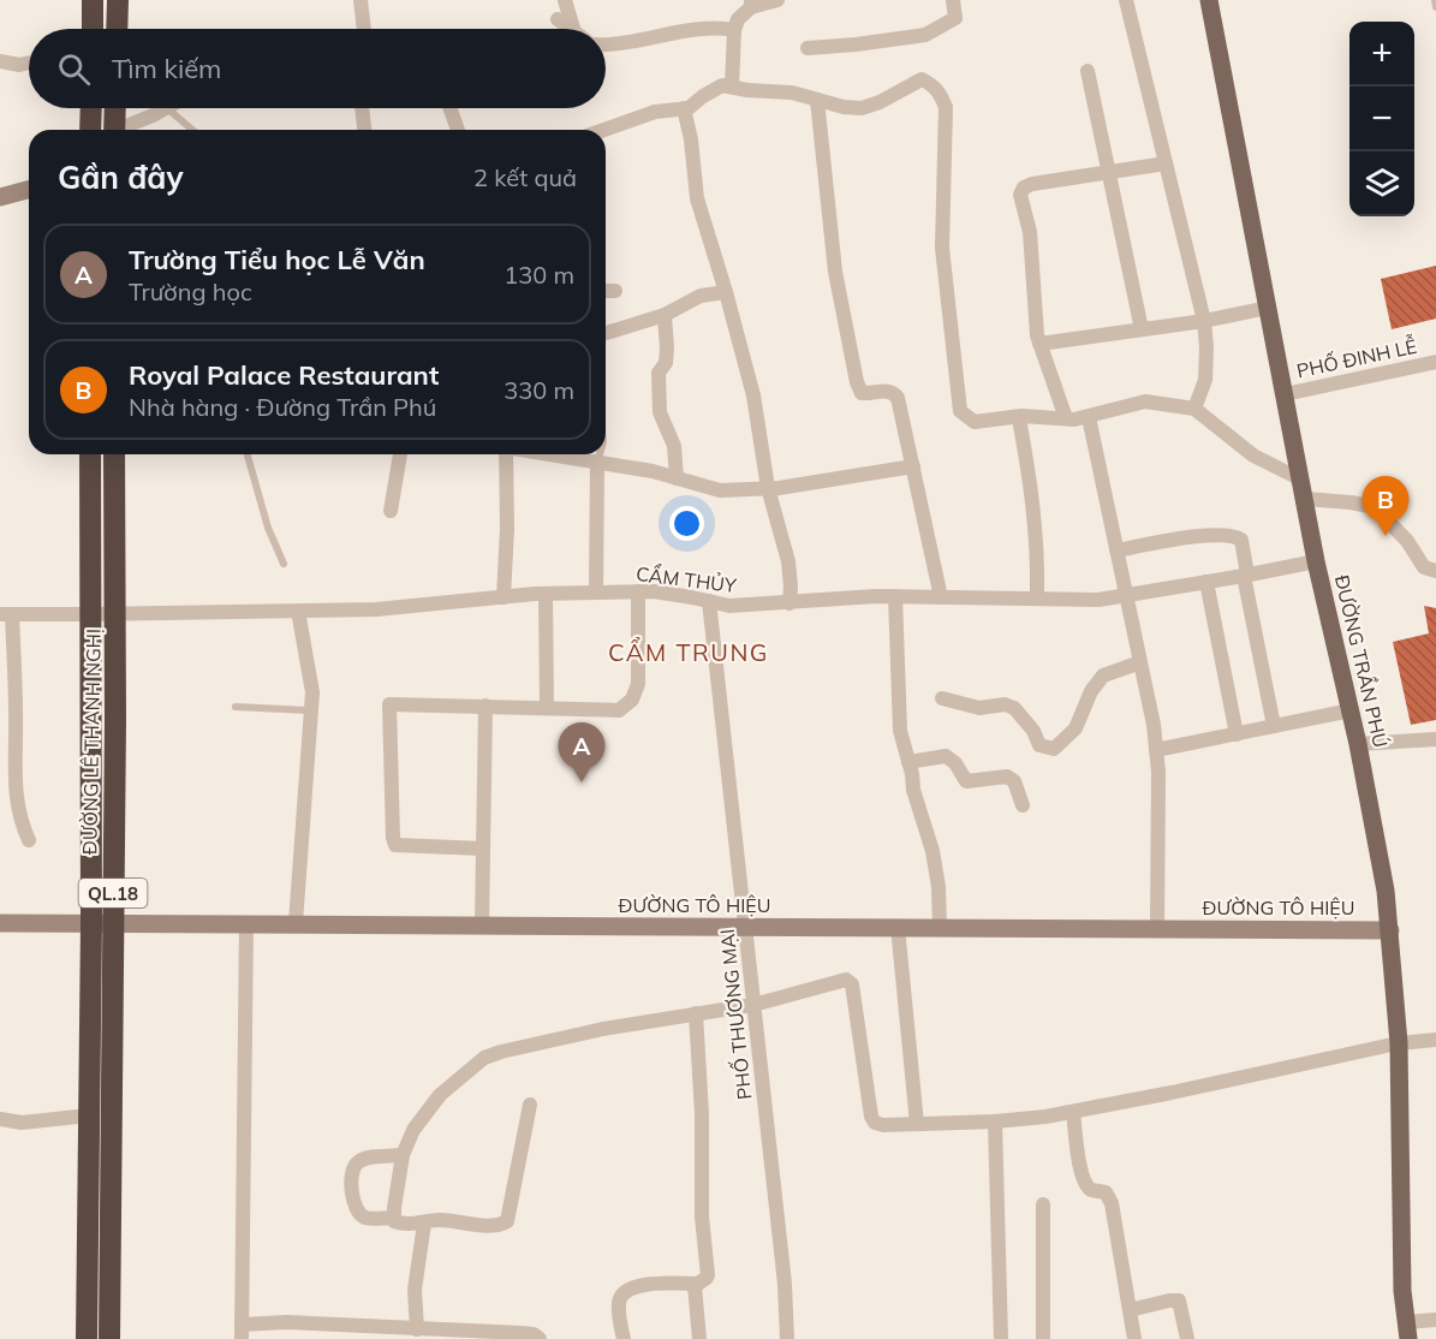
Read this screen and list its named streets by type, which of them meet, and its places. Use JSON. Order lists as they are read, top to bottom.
{
  "streets": {
    "highway": ["ĐƯỜNG LÊ THANH NGHỊ", "QL.18"],
    "main road": ["ĐƯỜNG TRẦN PHÚ"],
    "street": [
      "PHỐ ĐINH LỄ",
      "CẨM THỦY",
      "ĐƯỜNG TÔ HIỆU",
      "PHỐ THƯƠNG MẠI"
    ]
  },
  "crossings": [
    ["PHỐ ĐINH LỄ", "ĐƯỜNG TRẦN PHÚ"],
    ["CẨM THỦY", "ĐƯỜNG TRẦN PHÚ"],
    ["CẨM THỦY", "ĐƯỜNG LÊ THANH NGHỊ"],
    ["CẨM THỦY", "PHỐ THƯƠNG MẠI"],
    ["ĐƯỜNG TRẦN PHÚ", "ĐƯỜNG TÔ HIỆU"],
    ["ĐƯỜNG LÊ THANH NGHỊ", "ĐƯỜNG TÔ HIỆU"],
    ["ĐƯỜNG TÔ HIỆU", "PHỐ THƯƠNG MẠI"]
  ],
  "districts": ["CẨM TRUNG"],
  "page": {
    "map_buttons": ["+", "−"],
    "search": "Tìm kiếm",
    "heading": ["Gần đây", "2 kết quả"],
    "list": [
      {
        "mark": "A",
        "name": "Trường Tiểu học Lễ Văn",
        "note": "Trường học",
        "value": "130 m"
      },
      {
        "mark": "B",
        "name": "Royal Palace Restaurant",
        "note": "Nhà hàng · Đường Trần Phú",
        "value": "330 m"
      }
    ],
    "pins": ["B", "A"]
  }
}
